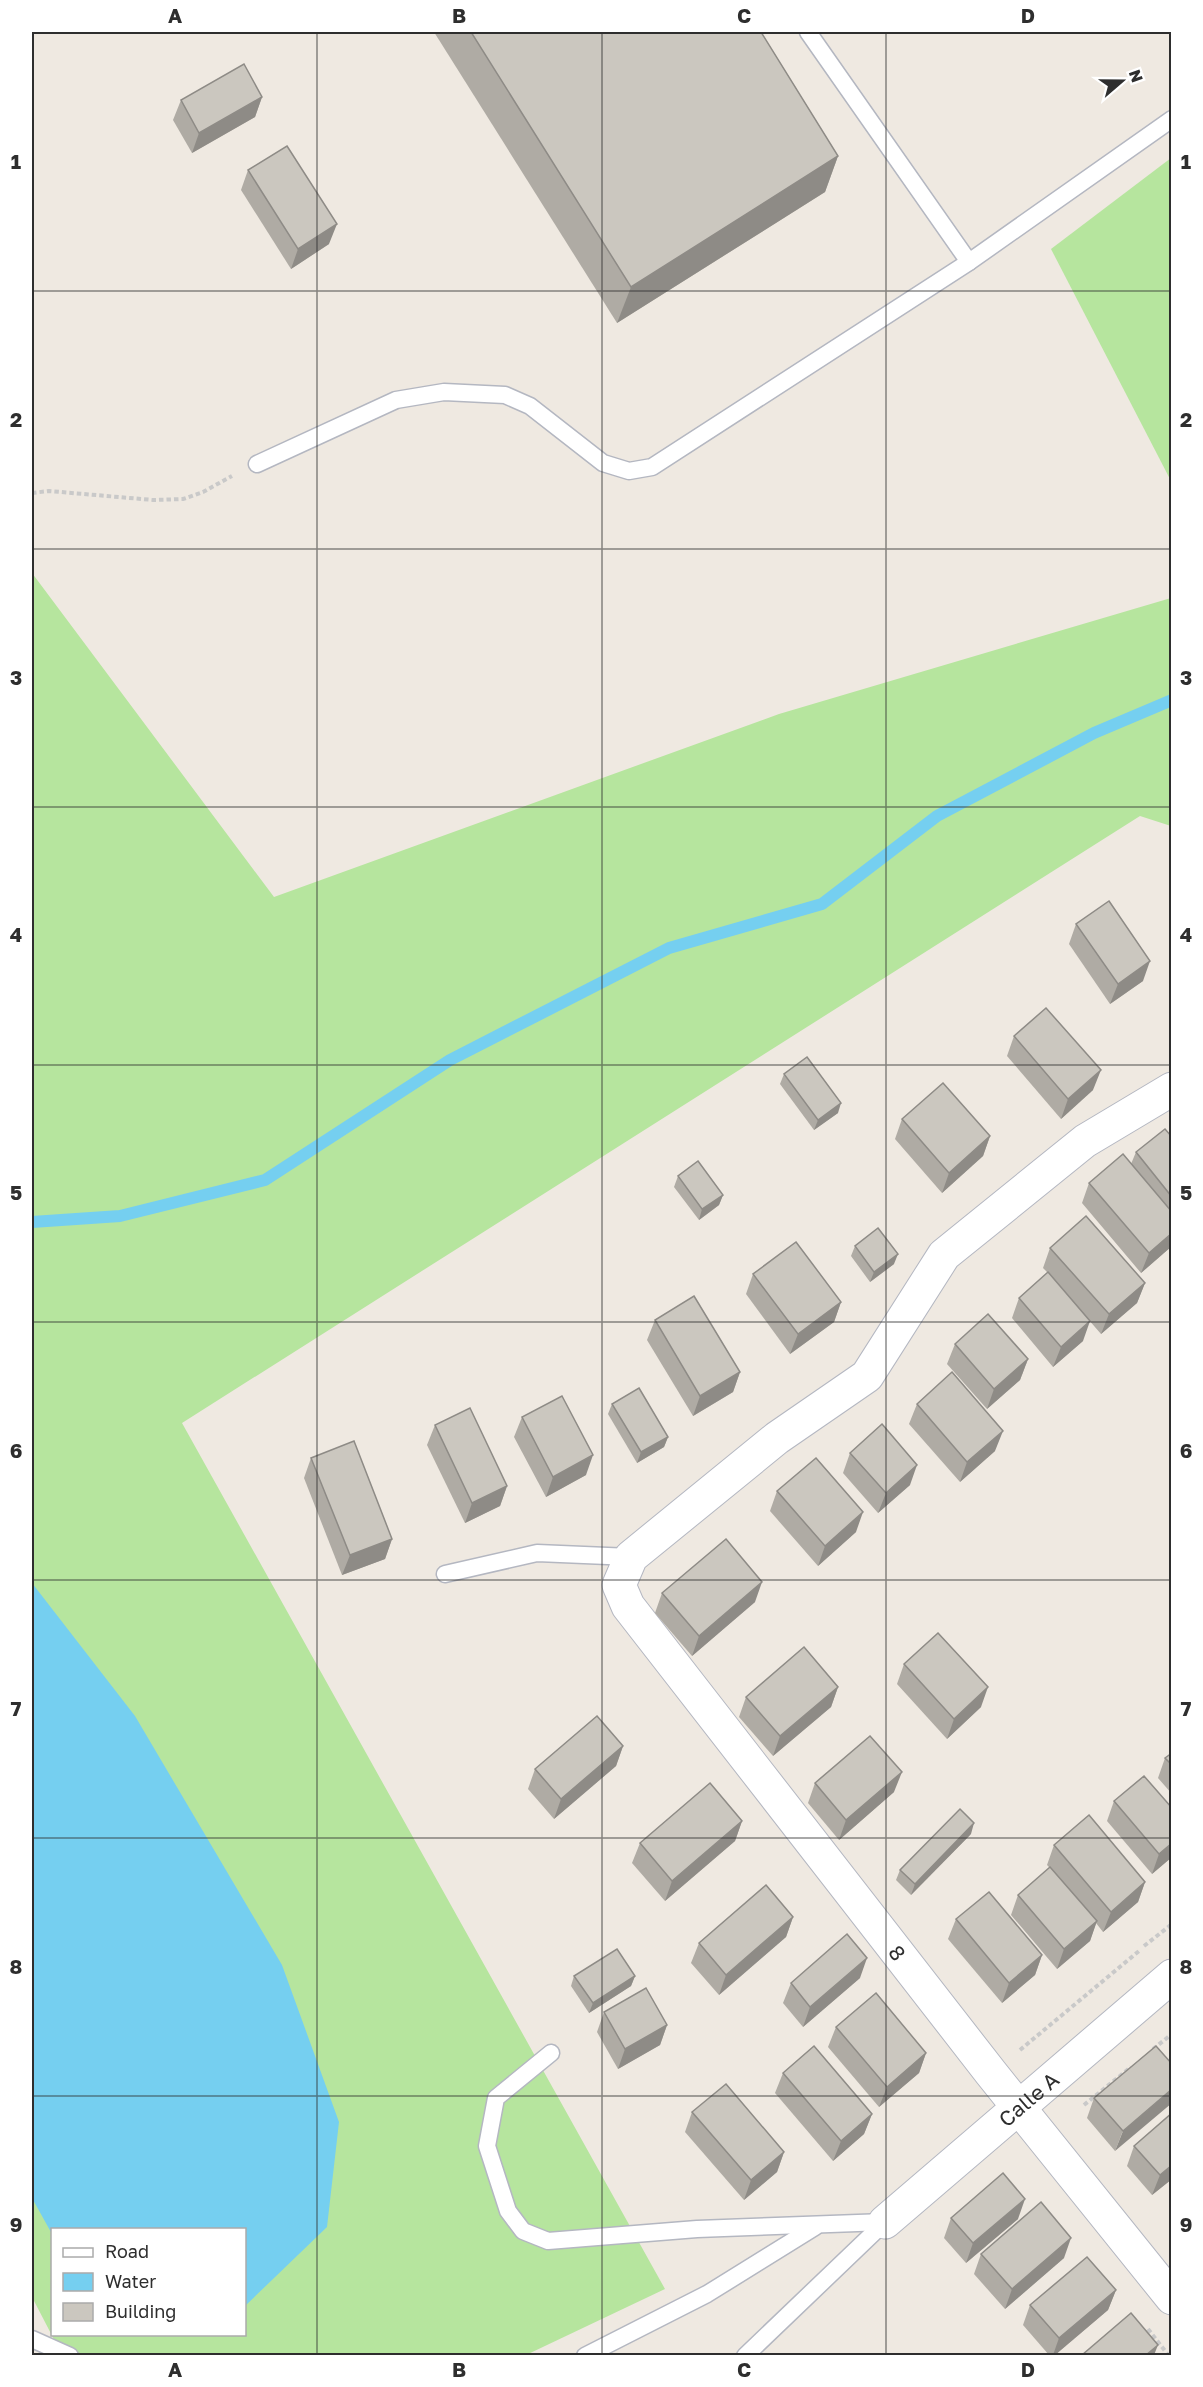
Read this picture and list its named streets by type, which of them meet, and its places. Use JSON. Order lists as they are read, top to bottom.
{
  "streets": {
    "street": ["8", "Calle A"]
  },
  "crossings": [
    ["8", "Calle A"]
  ],
  "legend": ["Road", "Water", "Building"],
  "north": "right",
  "grid": {
    "columns": [
      "A",
      "B",
      "C",
      "D"
    ],
    "rows": [
      "1",
      "2",
      "3",
      "4",
      "5",
      "6",
      "7",
      "8",
      "9"
    ]
  }
}
